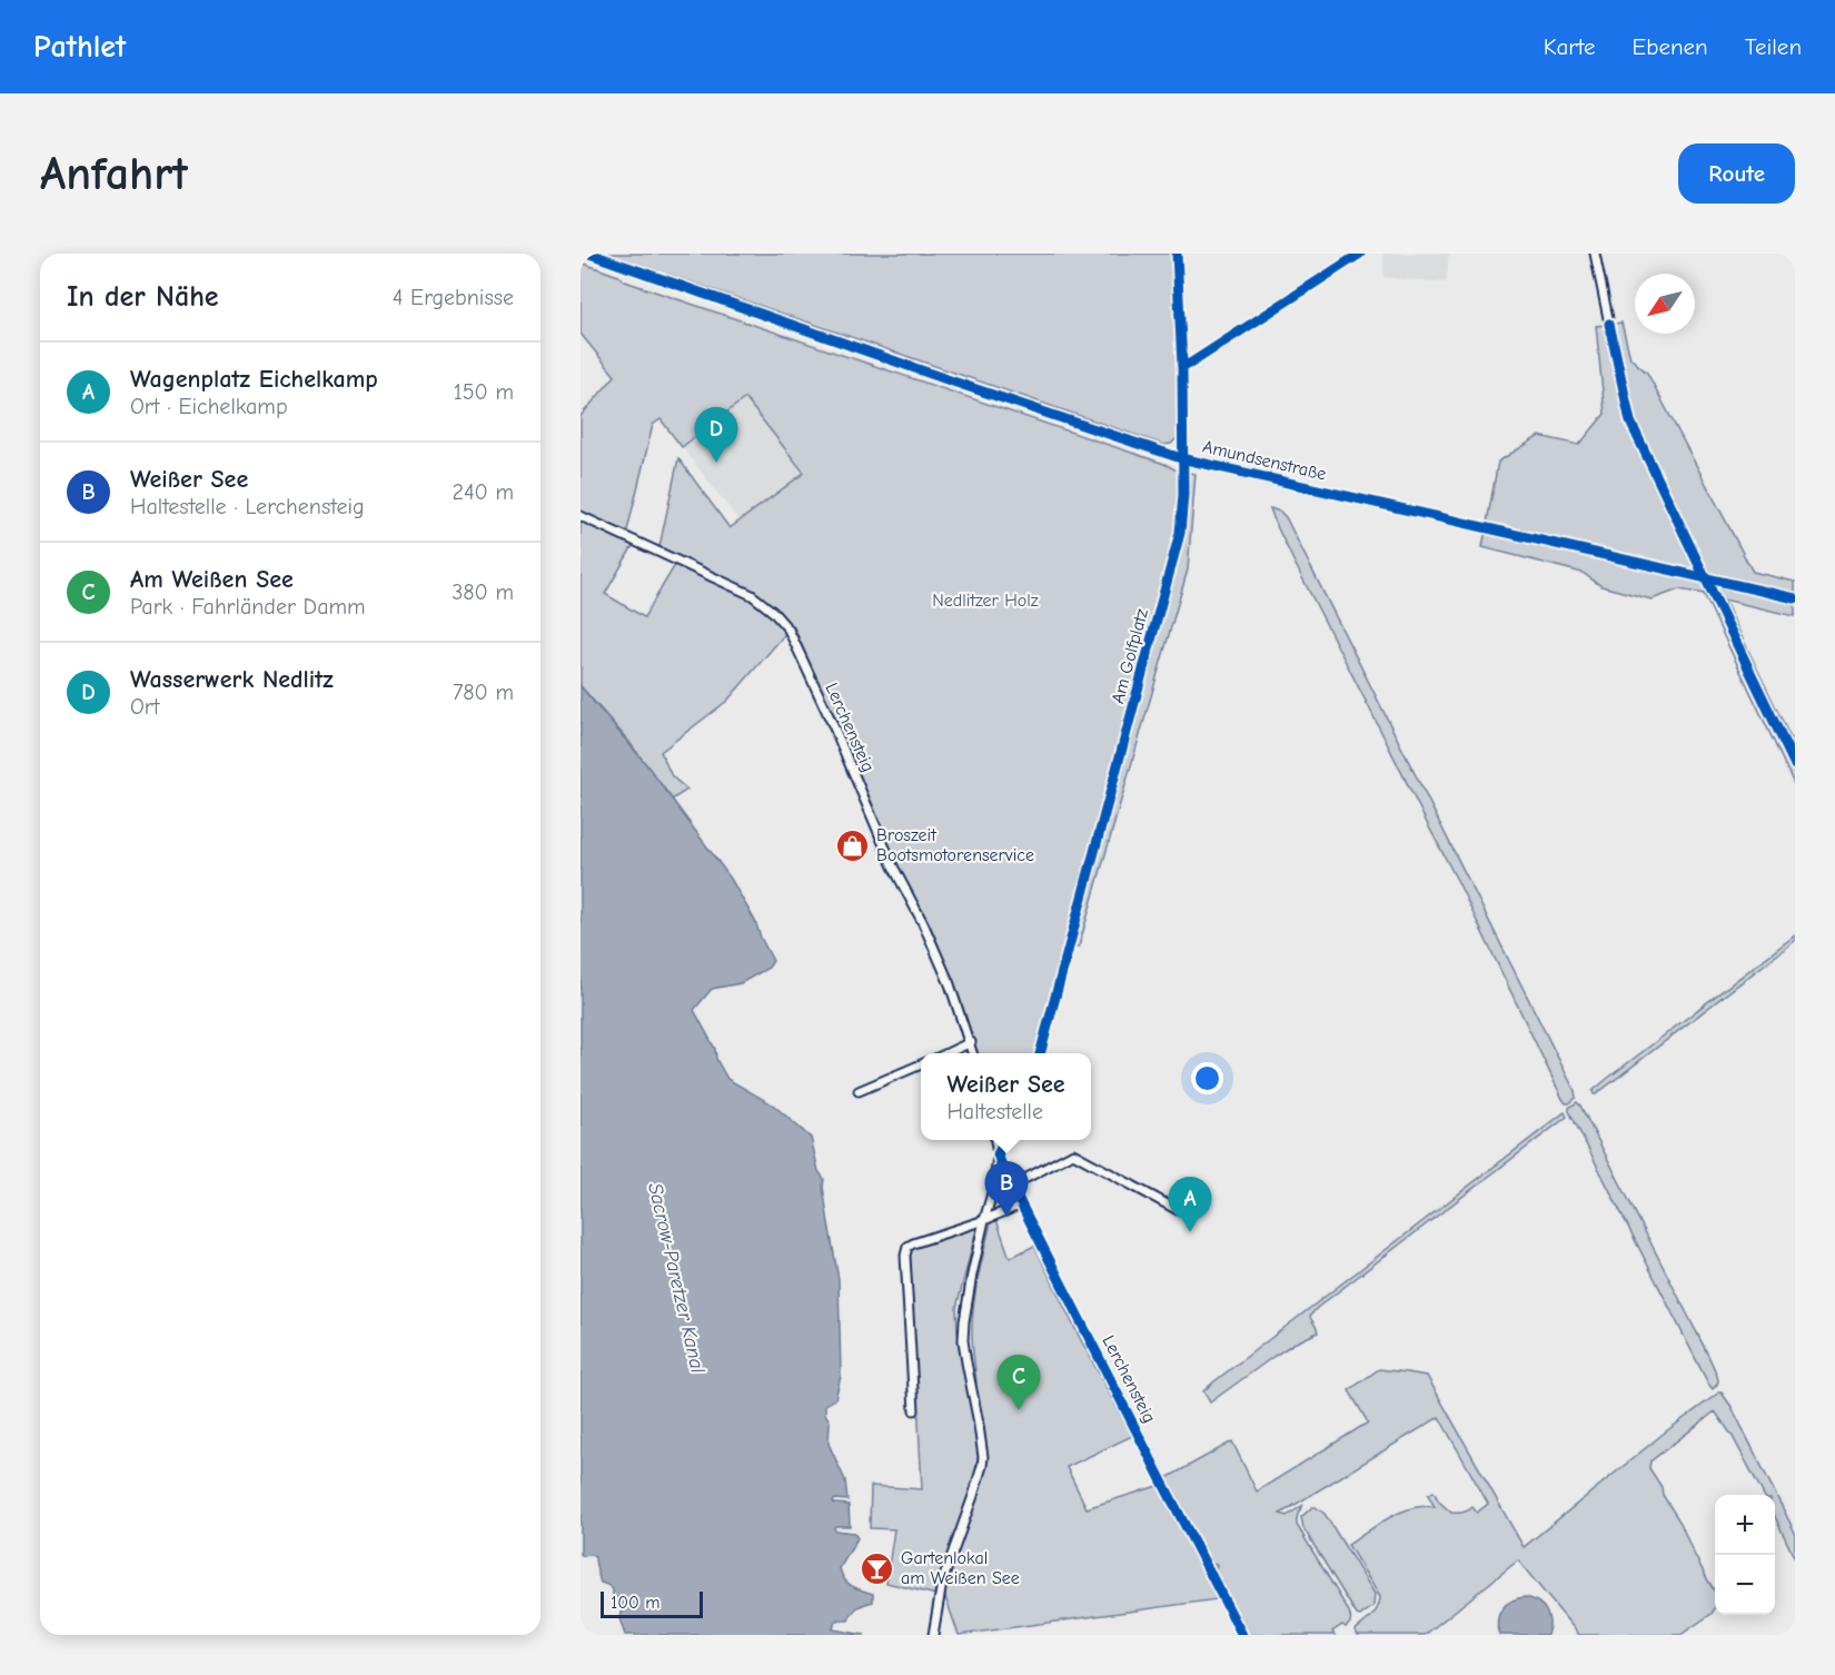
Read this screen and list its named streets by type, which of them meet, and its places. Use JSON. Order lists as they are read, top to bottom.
{
  "streets": {
    "street": ["Amundsenstraße", "Am Golfplatz", "Lerchensteig"]
  },
  "crossings": [
    ["Amundsenstraße", "Am Golfplatz"]
  ],
  "water": ["Sacrow-Paretzer Kanal"],
  "parks": ["Nedlitzer Holz"],
  "places": {
    "shop": ["Broszeit Bootsmotorenservice"],
    "bar": ["Gartenlokal am Weißen See"]
  },
  "scale_bar": "100 m",
  "north": "bottom left",
  "page": {
    "header": "Pathlet",
    "nav": ["Karte", "Ebenen", "Teilen"],
    "buttons": "Route",
    "title": "Anfahrt",
    "heading": ["In der Nähe", "4 Ergebnisse"],
    "list": [
      {
        "mark": "A",
        "name": "Wagenplatz Eichelkamp",
        "note": "Ort · Eichelkamp",
        "value": "150 m"
      },
      {
        "mark": "B",
        "name": "Weißer See",
        "note": "Haltestelle · Lerchensteig",
        "value": "240 m"
      },
      {
        "mark": "C",
        "name": "Am Weißen See",
        "note": "Park · Fahrländer Damm",
        "value": "380 m"
      },
      {
        "mark": "D",
        "name": "Wasserwerk Nedlitz",
        "note": "Ort",
        "value": "780 m"
      }
    ],
    "pins": [
      "D",
      "B",
      "A",
      "C"
    ],
    "popup": ["Weißer See", "Haltestelle"],
    "map_buttons": ["+", "−"],
    "scale": "100 m"
  }
}
